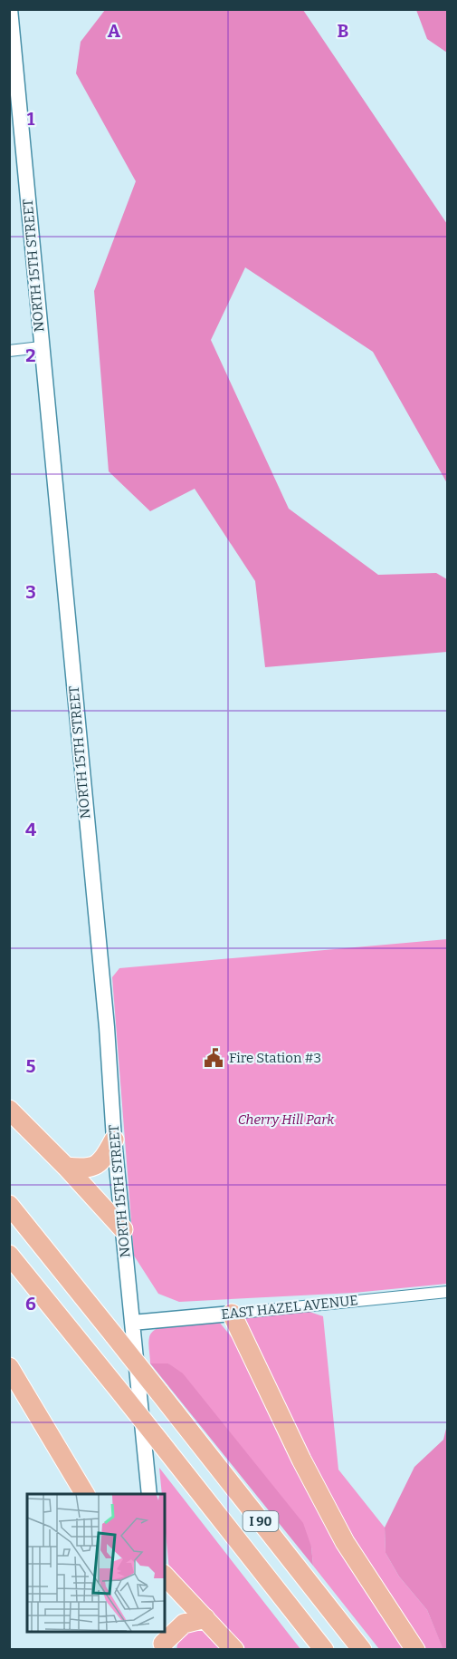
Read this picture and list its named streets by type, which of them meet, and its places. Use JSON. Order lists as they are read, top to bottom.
{
  "streets": {
    "highway": ["I 90"],
    "main road": ["NORTH 15TH STREET", "EAST HAZEL AVENUE"]
  },
  "crossings": [
    ["NORTH 15TH STREET", "EAST HAZEL AVENUE"]
  ],
  "parks": ["Cherry Hill Park"],
  "places": {
    "public building": ["Fire Station #3"]
  },
  "grid": {
    "columns": ["A", "B"],
    "rows": [
      "1",
      "2",
      "3",
      "4",
      "5",
      "6"
    ]
  }
}
